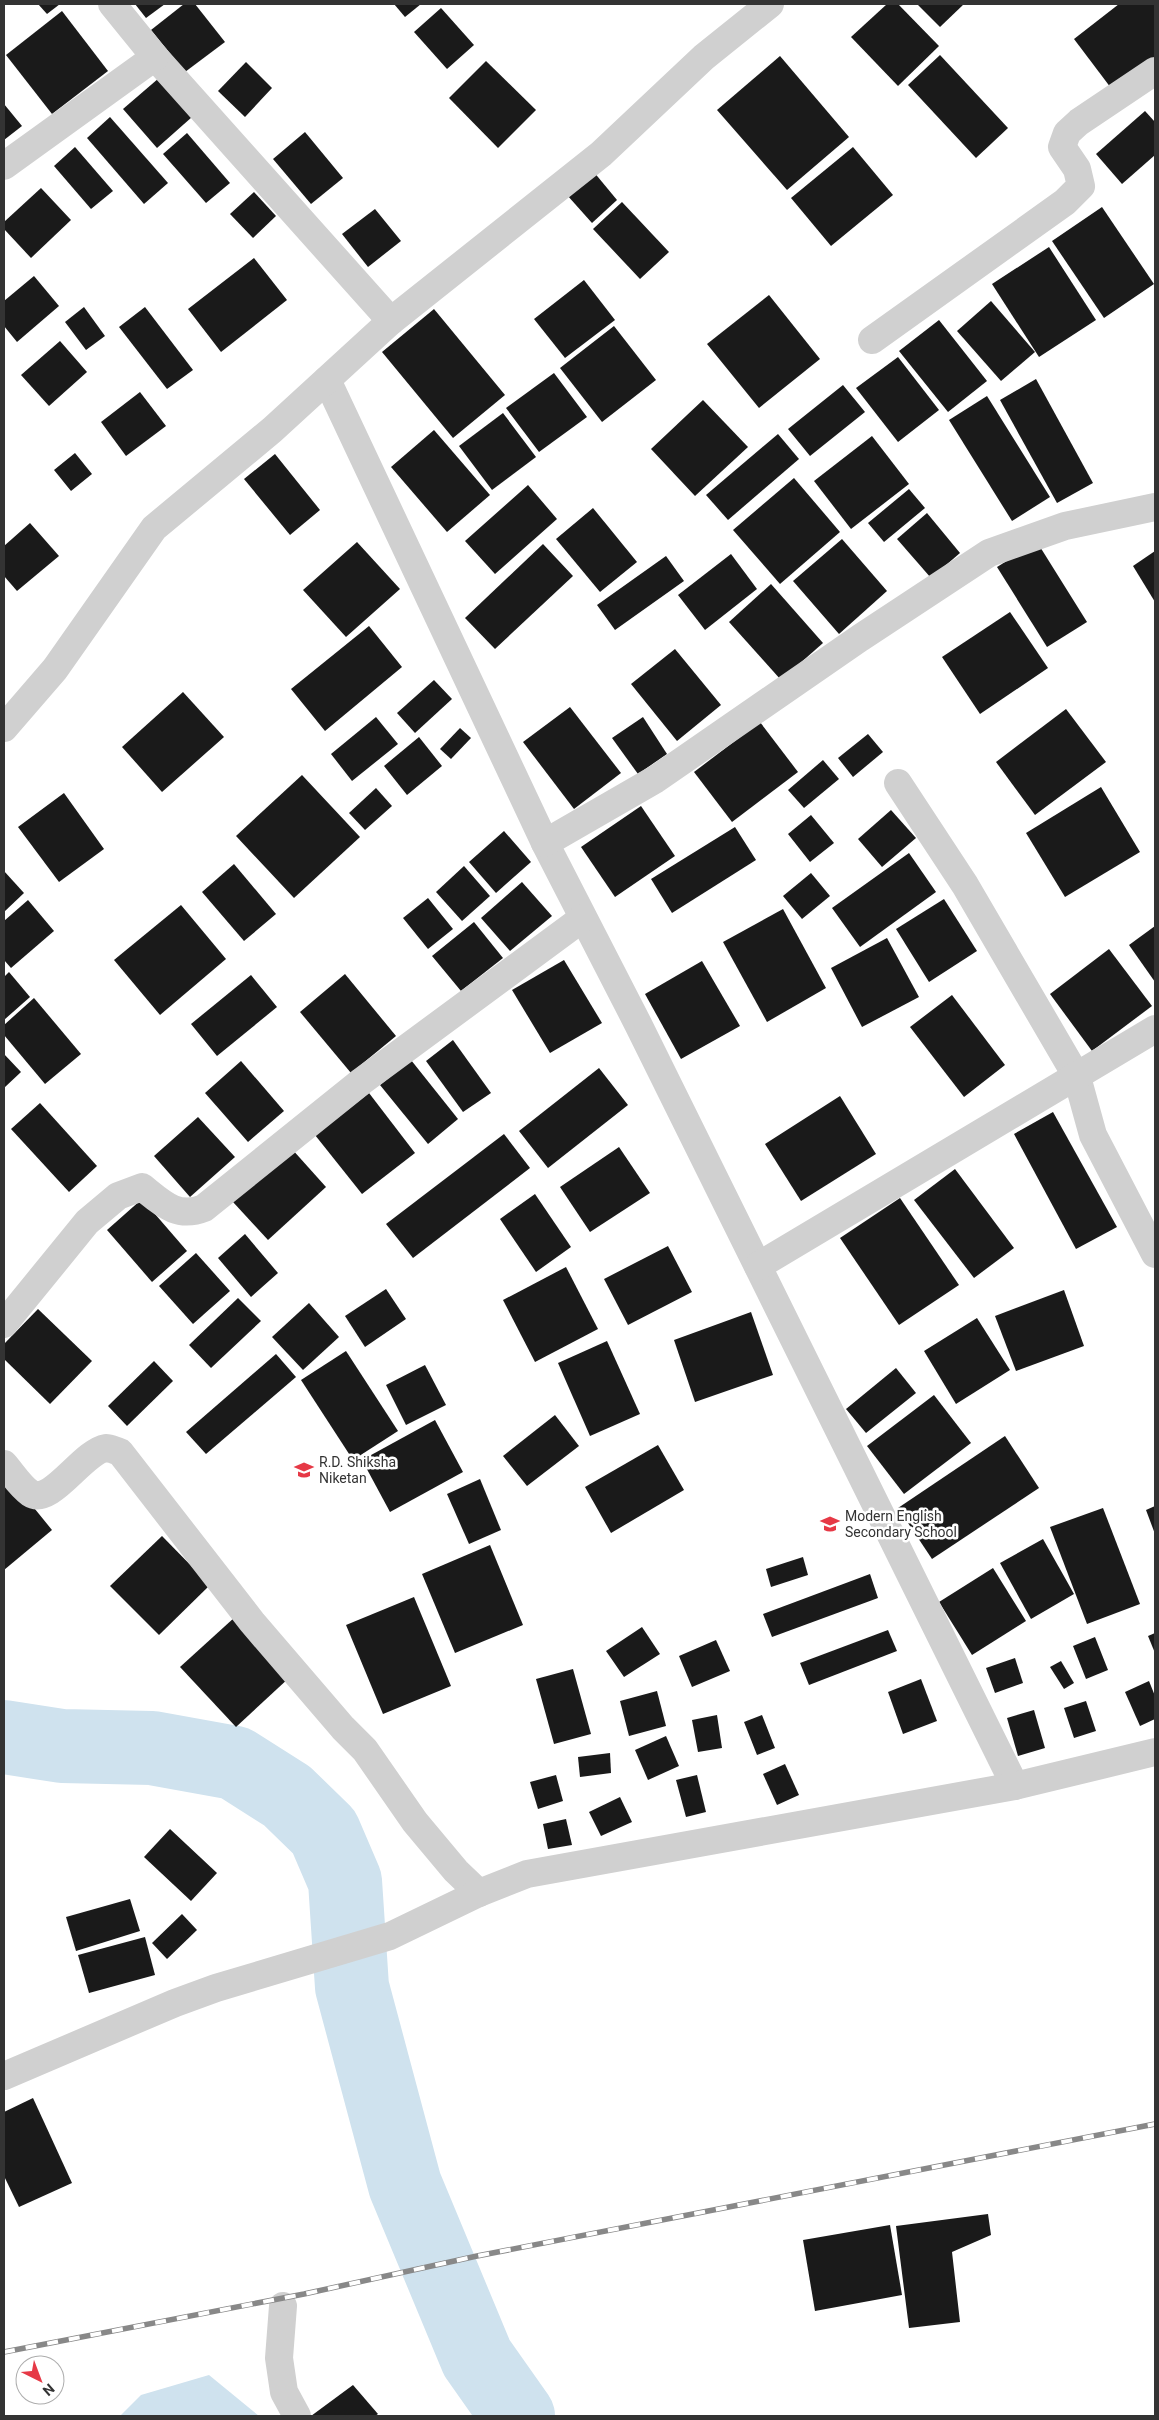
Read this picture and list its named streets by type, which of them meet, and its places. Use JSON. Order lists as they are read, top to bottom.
{
  "places": {
    "school or university": ["R.D. Shiksha Niketan", "Modern English Secondary School"]
  },
  "north": "bottom right"
}
